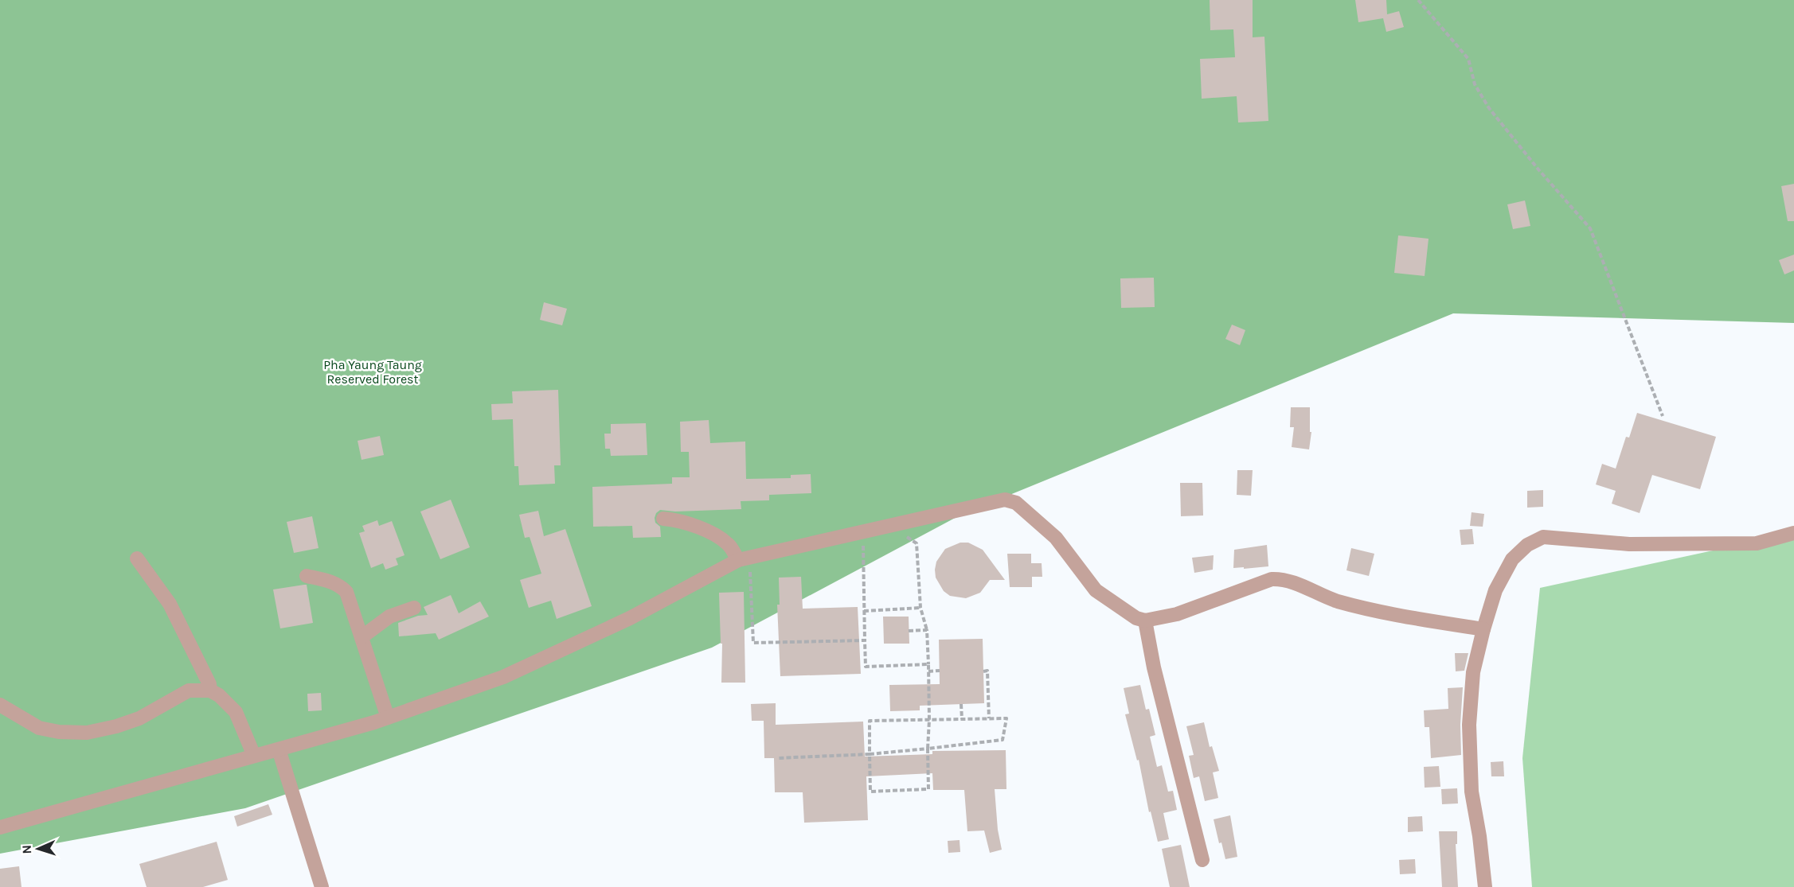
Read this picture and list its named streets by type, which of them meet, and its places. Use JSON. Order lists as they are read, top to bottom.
{
  "parks": ["Pha Yaung Taung Reserved Forest"],
  "north": "left"
}
